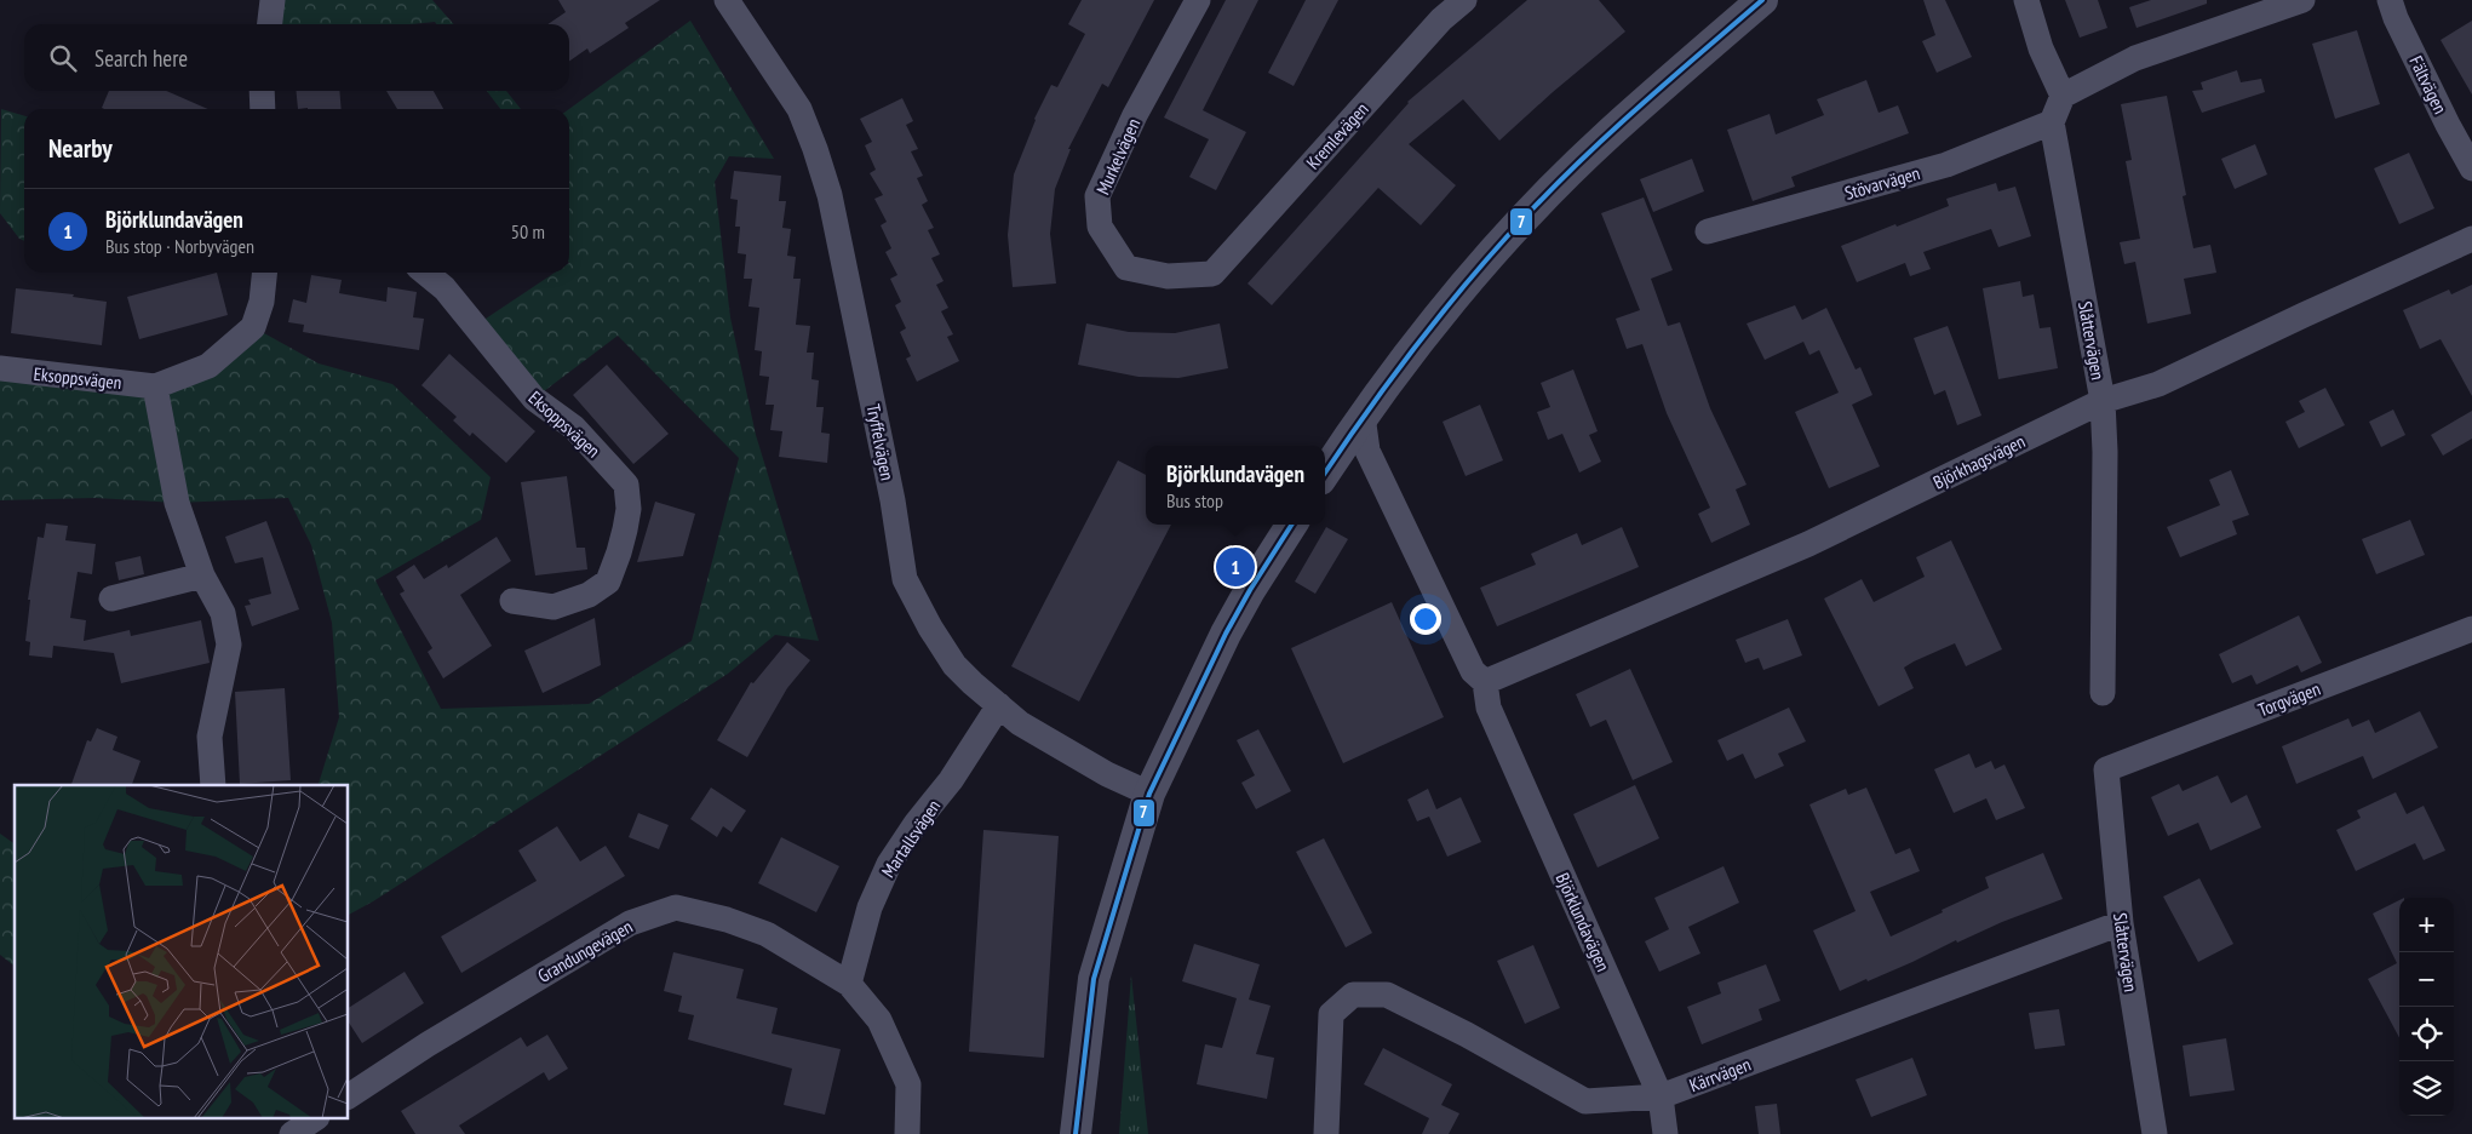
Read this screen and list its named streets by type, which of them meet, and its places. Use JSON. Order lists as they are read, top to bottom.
{
  "streets": {
    "street": [
      "Fältvägen",
      "Kremlevägen",
      "Murkelvägen",
      "Stövarvägen",
      "Slåttervägen",
      "Eksoppsvägen",
      "Tryffelvägen",
      "Björkhagsvägen",
      "Torgvägen",
      "Martallsvägen",
      "Björklundavägen",
      "Grandungevägen",
      "Kärrvägen"
    ]
  },
  "crossings": [
    ["Kremlevägen", "Murkelvägen"],
    ["Stövarvägen", "Slåttervägen"],
    ["Slåttervägen", "Björkhagsvägen"],
    ["Slåttervägen", "Torgvägen"],
    ["Slåttervägen", "Kärrvägen"],
    ["Tryffelvägen", "Martallsvägen"],
    ["Björkhagsvägen", "Björklundavägen"],
    ["Martallsvägen", "Grandungevägen"],
    ["Björklundavägen", "Kärrvägen"]
  ],
  "lines": ["transit line 7"],
  "page": {
    "search": "Search here",
    "heading": "Nearby",
    "list": [
      {
        "mark": "1",
        "name": "Björklundavägen",
        "note": "Bus stop · Norbyvägen",
        "value": "50 m"
      }
    ],
    "popup": ["Björklundavägen", "Bus stop"],
    "pins": "1",
    "map_buttons": ["+", "−"]
  }
}
